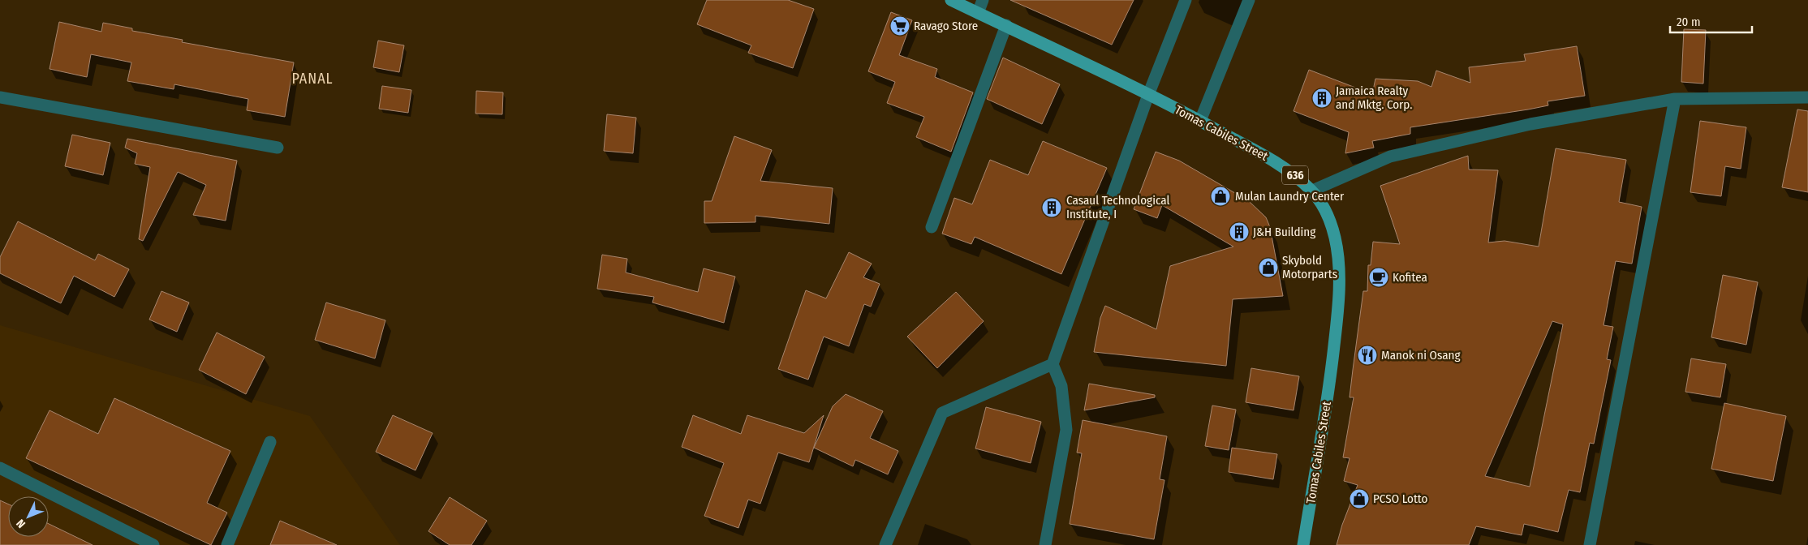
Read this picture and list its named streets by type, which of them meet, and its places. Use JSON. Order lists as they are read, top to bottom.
{
  "streets": {
    "main road": ["Tomas Cabiles Street", "636"]
  },
  "districts": ["PANAL"],
  "places": {
    "supermarket": ["Ravago Store"],
    "building": ["Jamaica Realty and Mktg. Corp.", "Casaul Technological Institute, I", "J&H Building"],
    "shop": ["Mulan Laundry Center", "Skybold Motorparts", "PCSO Lotto"],
    "cafe": ["Kofitea"],
    "restaurant": ["Manok ni Osang"]
  },
  "scale_bar": "20 m",
  "north": "bottom left"
}
